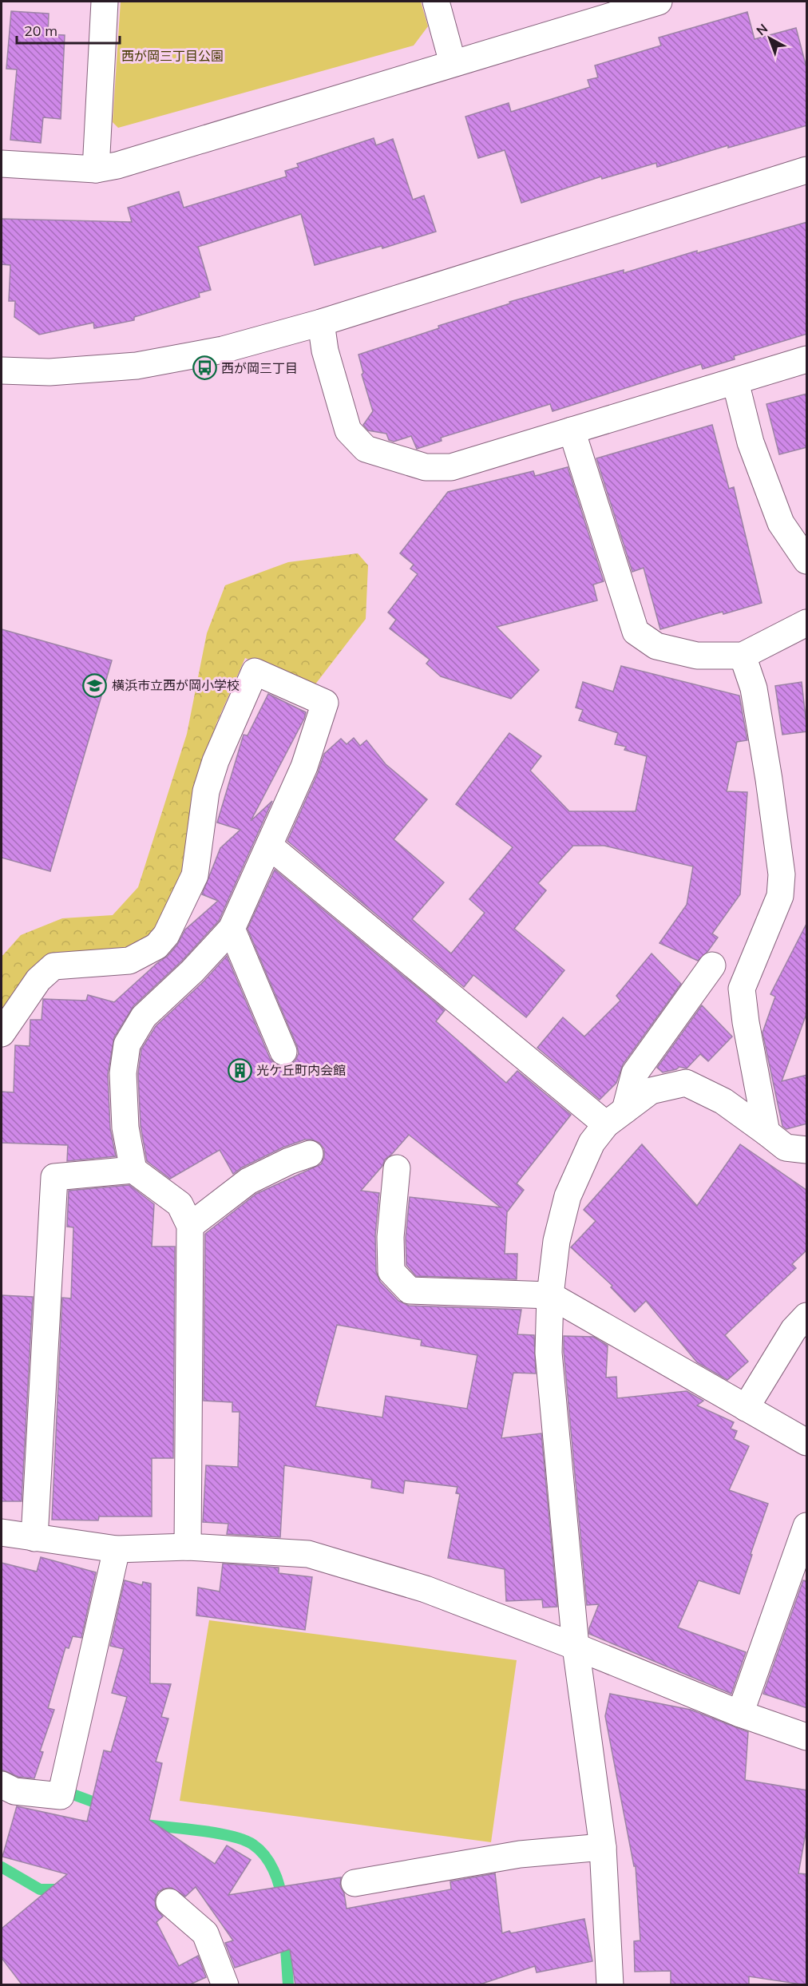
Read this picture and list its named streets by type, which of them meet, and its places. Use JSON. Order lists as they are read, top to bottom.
{
  "parks": ["西が岡三丁目公園"],
  "places": {
    "bus stop": ["西が岡三丁目"],
    "school or university": ["横浜市立西が岡小学校"],
    "building": ["光ケ丘町内会館"]
  },
  "scale_bar": "20 m",
  "north": "top left"
}
